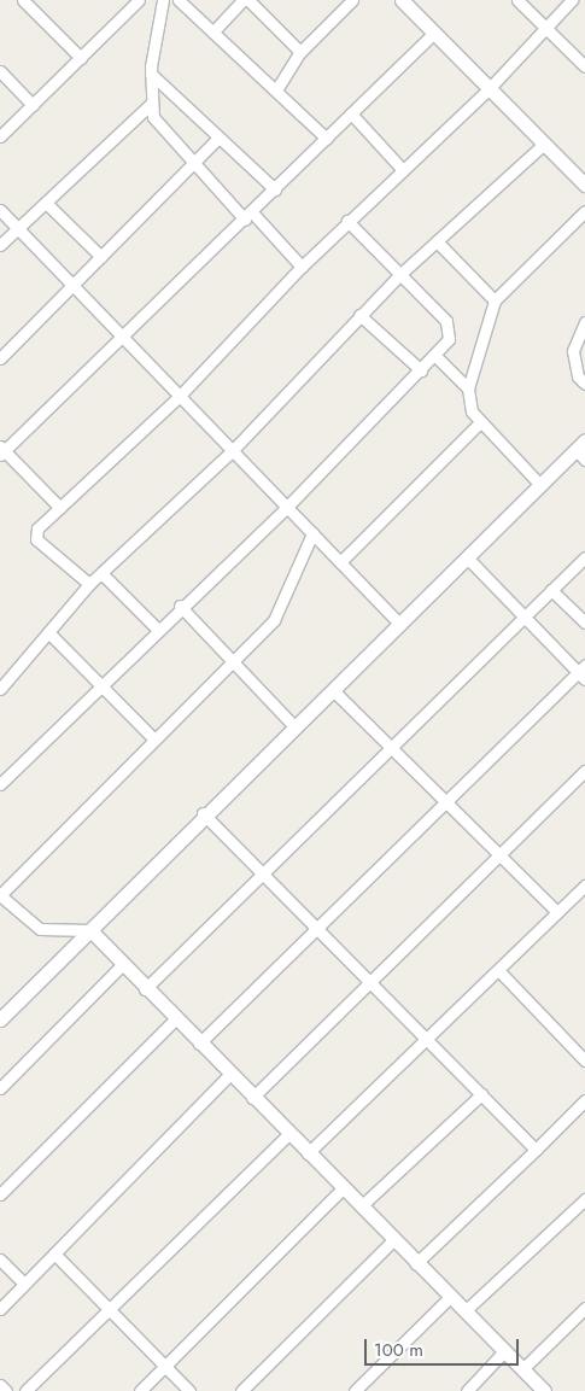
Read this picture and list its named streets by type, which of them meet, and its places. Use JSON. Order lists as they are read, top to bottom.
{
  "scale_bar": "100 m"
}
